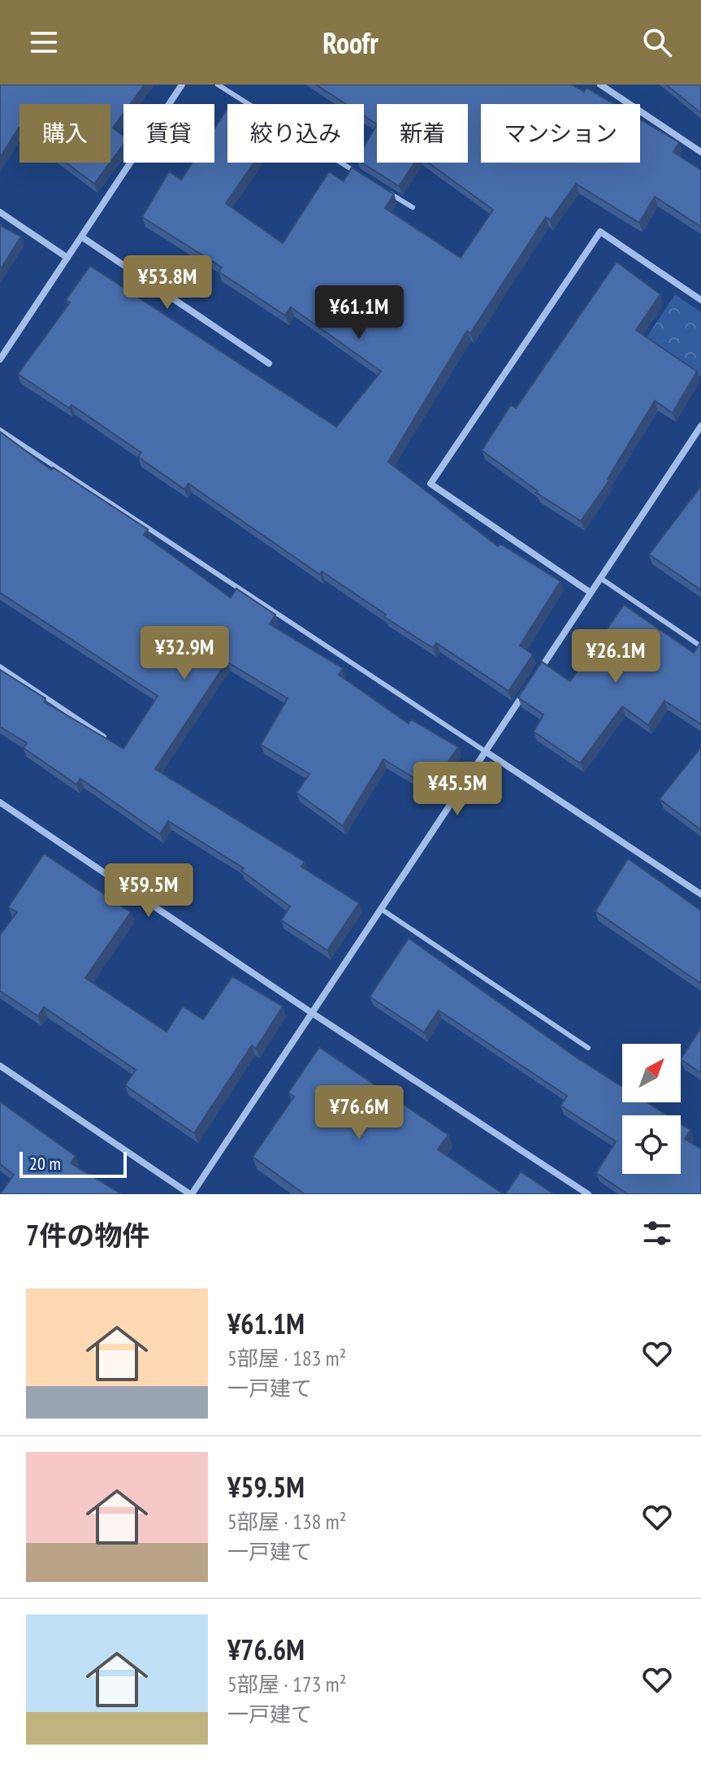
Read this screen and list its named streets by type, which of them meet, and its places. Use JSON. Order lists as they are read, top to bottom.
{
  "scale_bar": "20 m",
  "north": "top right",
  "page": {
    "header": "Roofr",
    "chip": [
      "購入",
      "賃貸",
      "絞り込み",
      "新着",
      "マンション"
    ],
    "price": [
      "¥53.8M",
      "¥61.1M",
      "¥32.9M",
      "¥26.1M",
      "¥45.5M",
      "¥59.5M",
      "¥76.6M"
    ],
    "scale": "20 m",
    "heading": "7件の物件",
    "list": [
      {
        "name": "¥61.1M",
        "note": "5部屋 · 183 m² · 一戸建て"
      },
      {
        "name": "¥59.5M",
        "note": "5部屋 · 138 m² · 一戸建て"
      },
      {
        "name": "¥76.6M",
        "note": "5部屋 · 173 m² · 一戸建て"
      }
    ]
  }
}
